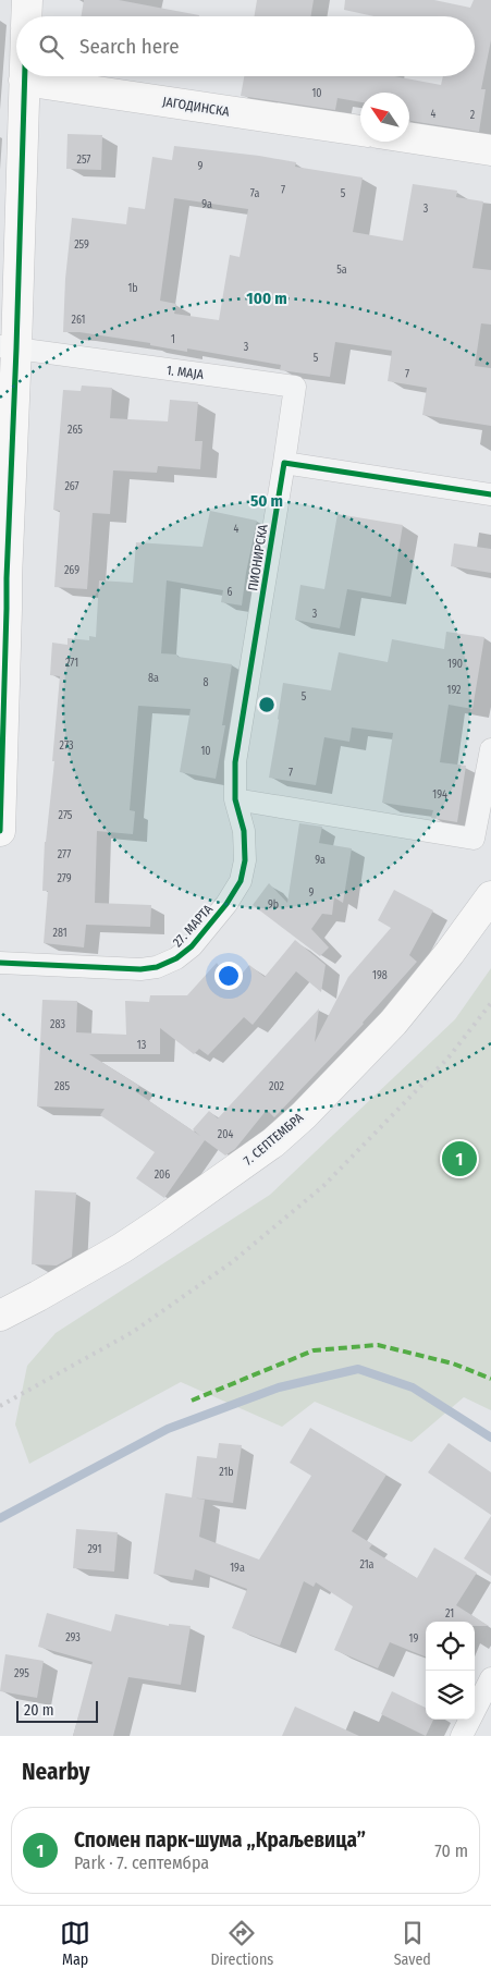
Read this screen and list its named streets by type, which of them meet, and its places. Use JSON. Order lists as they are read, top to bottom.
{
  "streets": {
    "street": [
      "ЈАГОДИНСКА",
      "1. МАЈА",
      "ПИОНИРСКА",
      "27. МАРТА",
      "7. СЕПТЕМБРА"
    ]
  },
  "crossings": [
    ["1. МАЈА", "ПИОНИРСКА"],
    ["ПИОНИРСКА", "27. МАРТА"]
  ],
  "house_numbers": [
    "10",
    "4",
    "2",
    "257",
    "9",
    "7",
    "7a",
    "5",
    "9a",
    "3",
    "259",
    "5a",
    "1b",
    "261",
    "1",
    "3",
    "5",
    "7",
    "265",
    "267",
    "4",
    "269",
    "6",
    "3",
    "271",
    "190",
    "8a",
    "8",
    "192",
    "5",
    "273",
    "10",
    "7",
    "194",
    "275",
    "277",
    "9a",
    "279",
    "9",
    "9b",
    "281",
    "198",
    "283",
    "13",
    "285",
    "202",
    "204",
    "206",
    "21b",
    "291",
    "21a",
    "19a",
    "21",
    "293",
    "19",
    "295"
  ],
  "scale_bar": "20 m",
  "north": "top left",
  "page": {
    "search": "Search here",
    "pins": "1",
    "scale": "20 m",
    "heading": "Nearby",
    "list": [
      {
        "mark": "1",
        "name": "Спомен парк-шума „Краљевица”",
        "note": "Park · 7. септембра",
        "value": "70 m"
      }
    ],
    "nav": ["Map", "Directions", "Saved"]
  },
  "rings": ["100 m", "50 m"]
}
